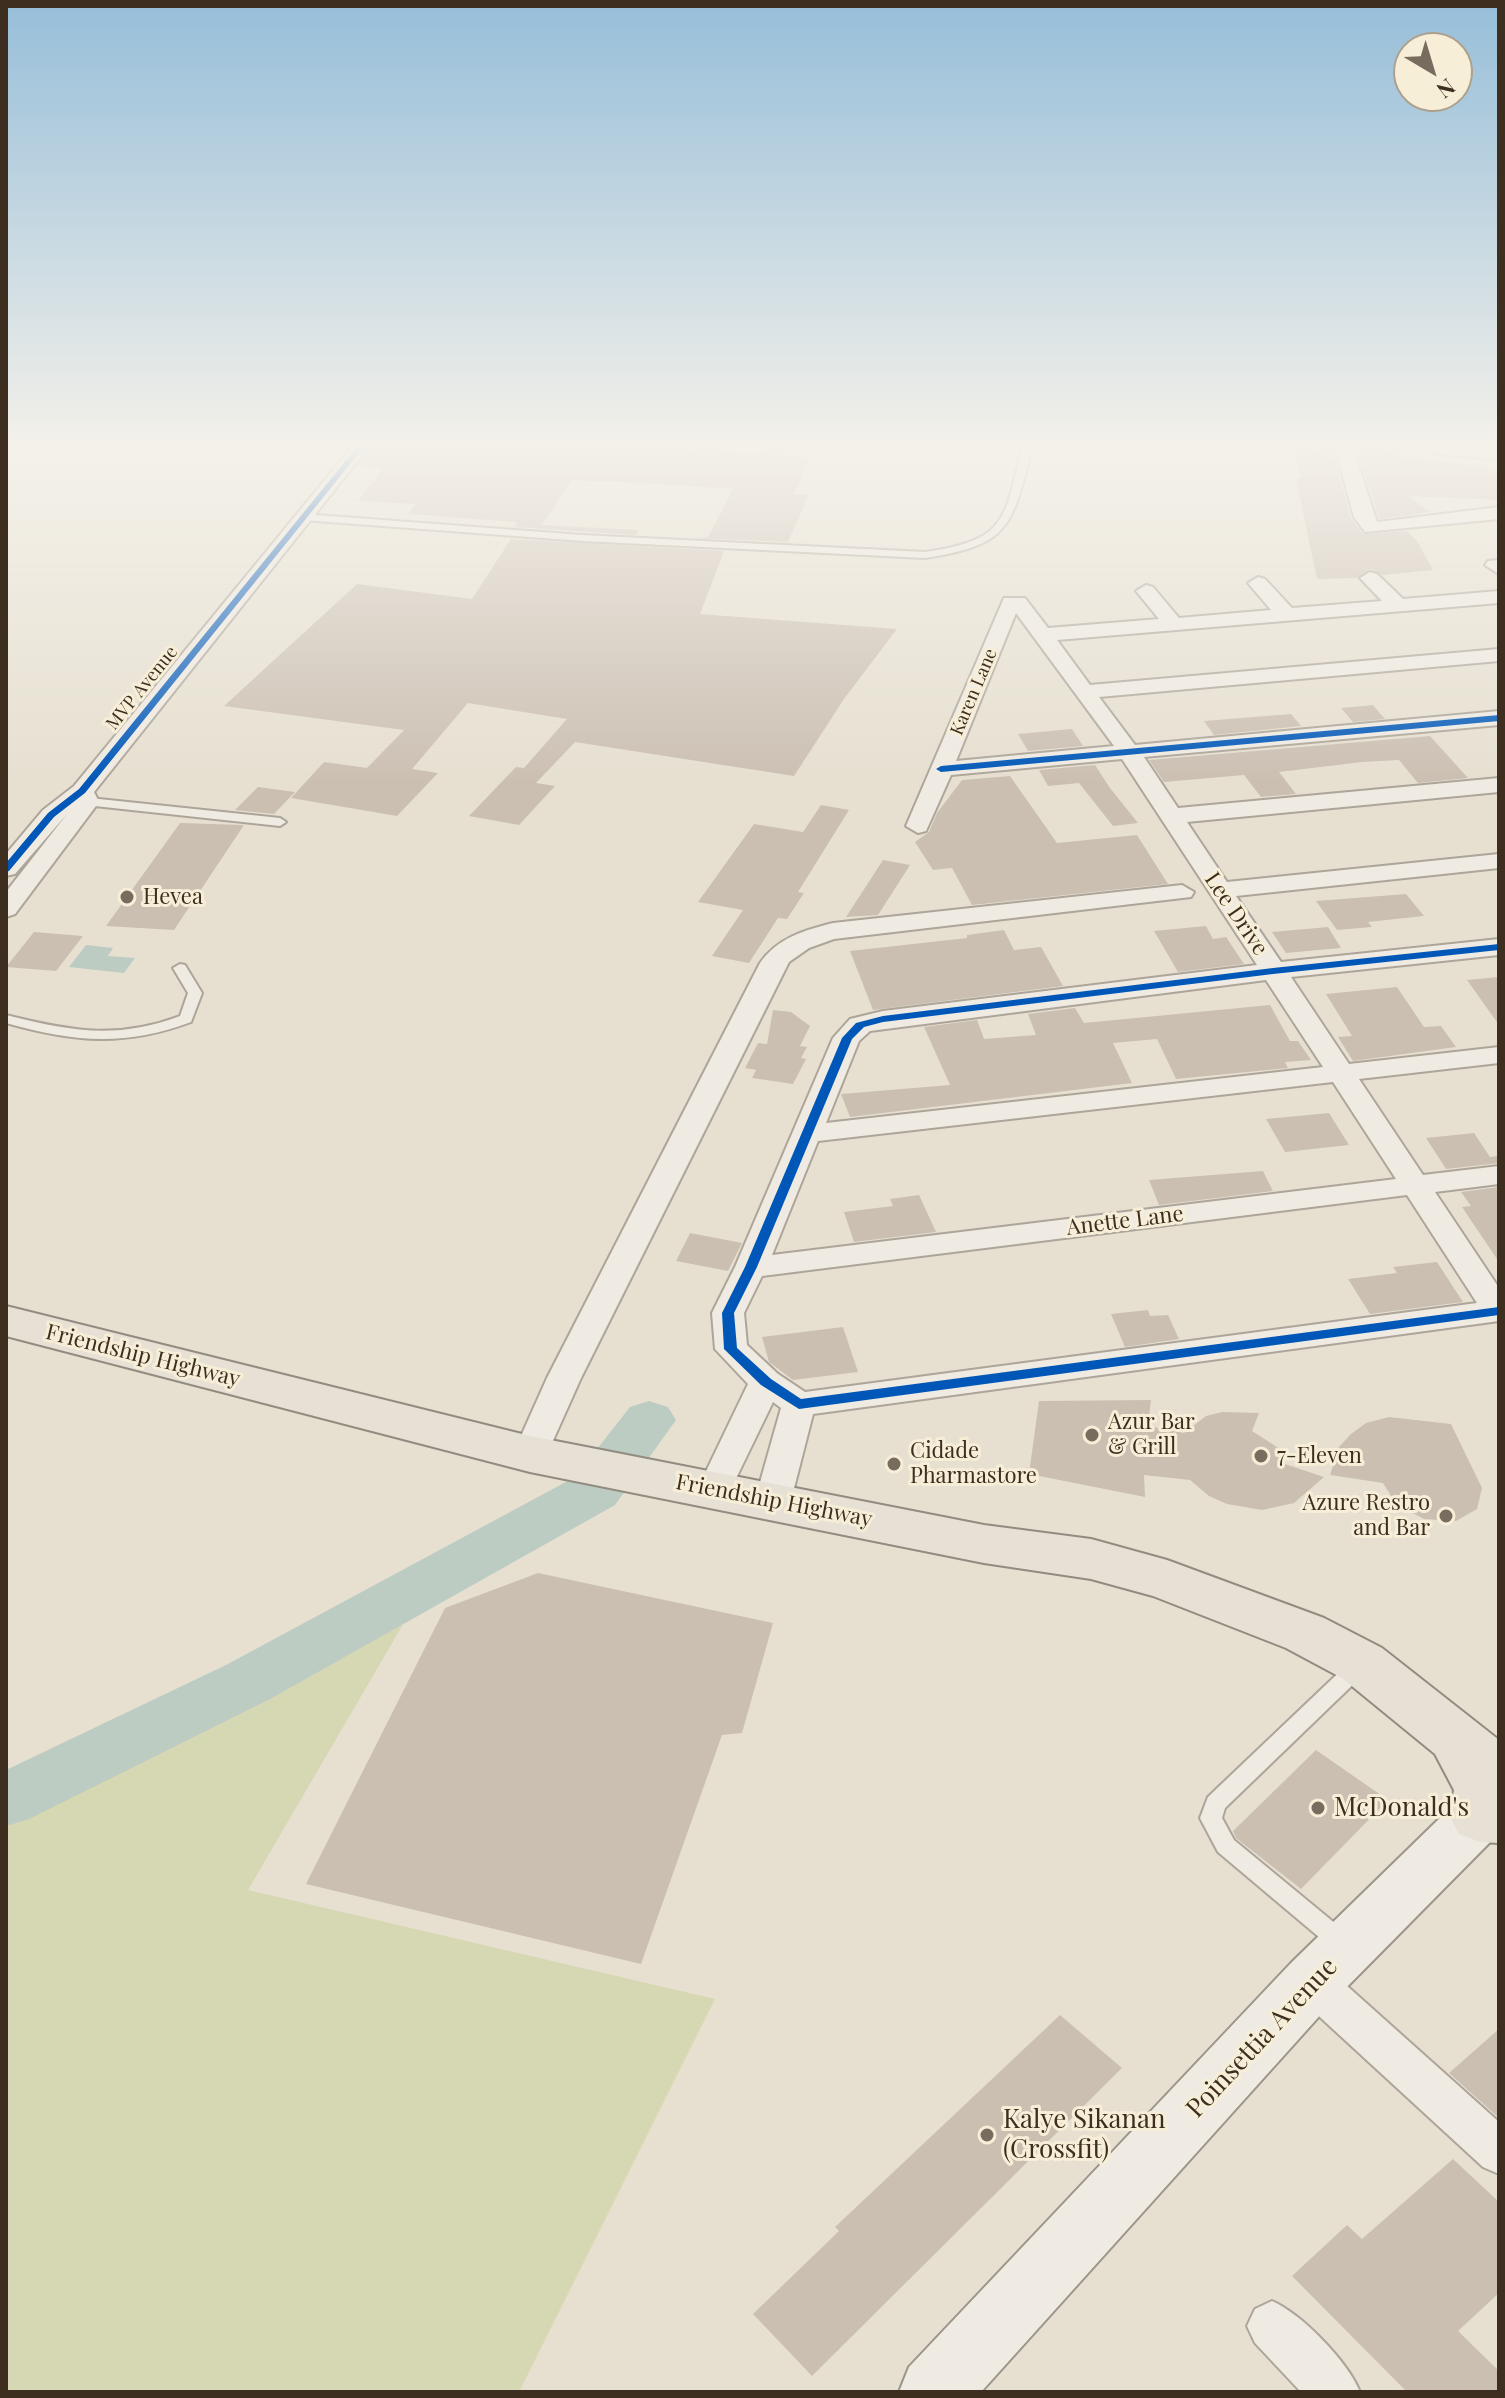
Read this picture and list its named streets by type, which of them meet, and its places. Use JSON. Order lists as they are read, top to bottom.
{
  "streets": {
    "main road": ["Friendship Highway", "Poinsettia Avenue"],
    "street": [
      "MVP Avenue",
      "Karen Lane",
      "Lee Drive",
      "Anette Lane"
    ]
  },
  "crossings": [
    ["Karen Lane", "Lee Drive"],
    ["Lee Drive", "Anette Lane"],
    ["Friendship Highway", "Poinsettia Avenue"]
  ],
  "places": [
    "Hevea",
    "Azur Bar & Grill",
    "7-Eleven",
    "Cidade Pharmastore",
    "Azure Restro and Bar",
    "McDonald's",
    "Kalye Sikanan (Crossfit)"
  ],
  "north": "bottom right"
}
